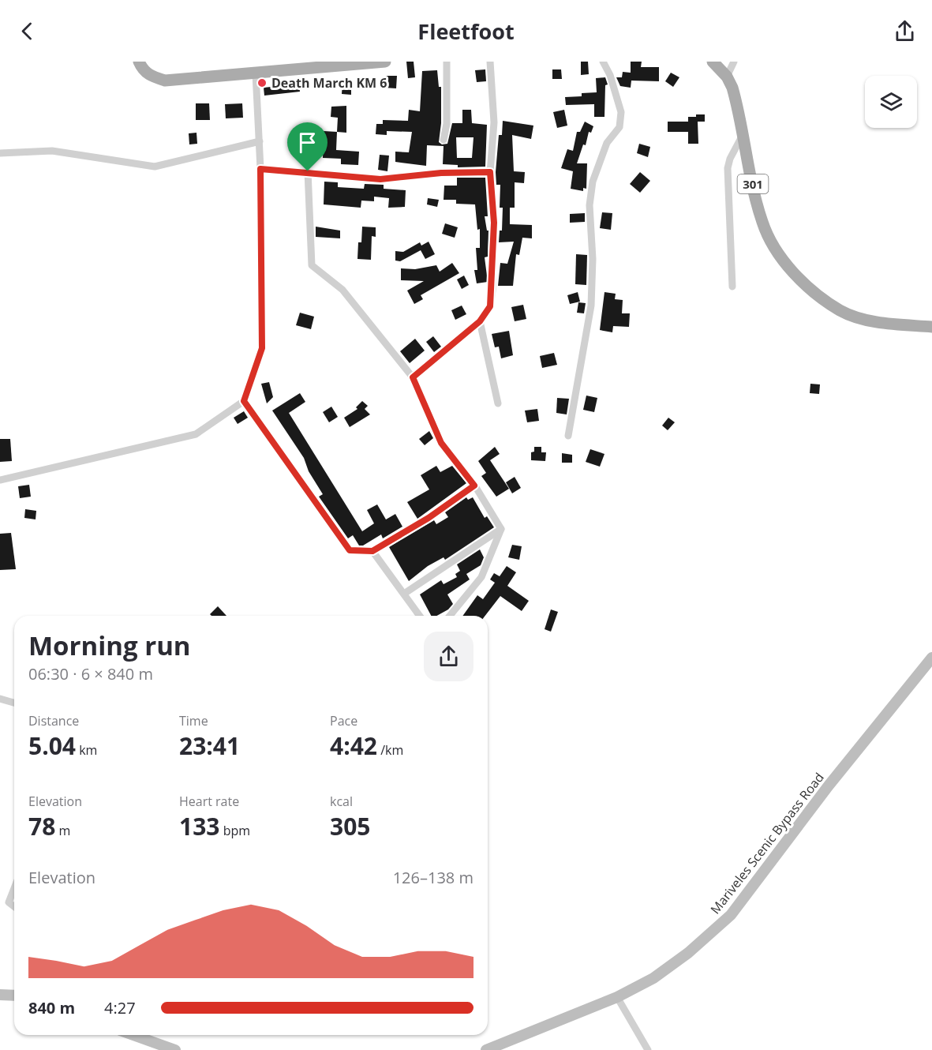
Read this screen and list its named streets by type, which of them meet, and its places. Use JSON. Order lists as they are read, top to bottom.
{
  "streets": {
    "main road": ["301", "Mariveles Scenic Bypass Road"]
  },
  "places": ["Death March KM 6"],
  "page": {
    "header": "Fleetfoot",
    "heading": ["Morning run", "06:30 · 6 × 840 m"],
    "stats": [
      ["Distance", "5.04 km"],
      ["Time", "23:41"],
      ["Pace", "4:42 /km"],
      ["Elevation", "78 m"],
      ["Heart rate", "133 bpm"],
      ["kcal", "305"]
    ],
    "chart": ["Elevation", "126–138 m"],
    "list": [
      {
        "name": "840 m",
        "note": "4:27"
      }
    ]
  }
}
